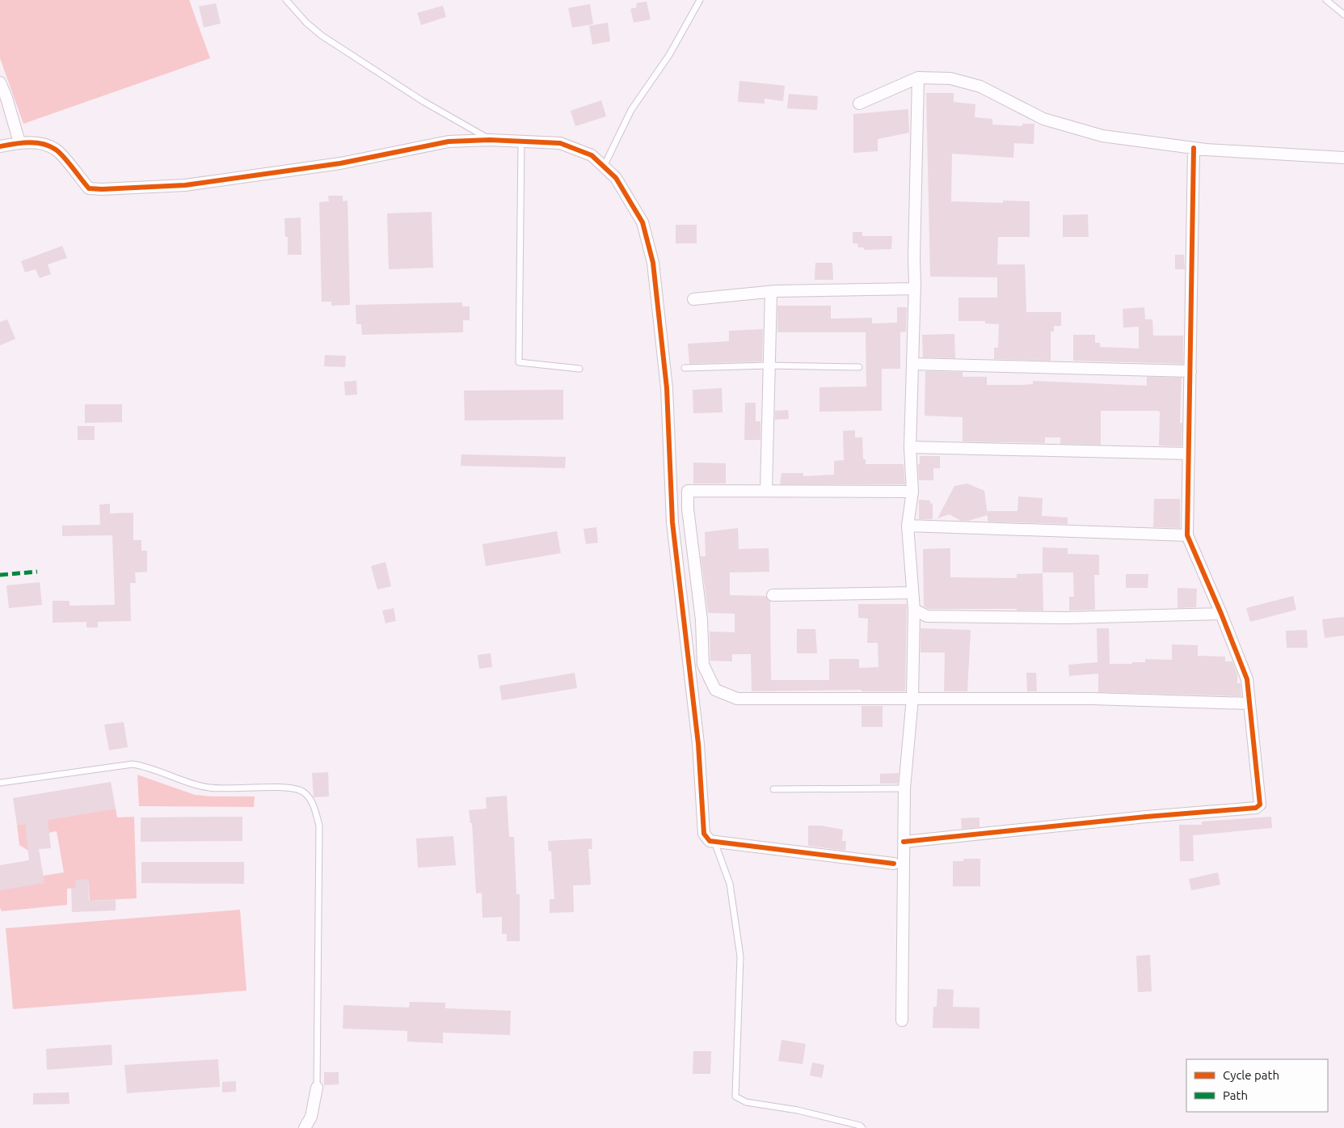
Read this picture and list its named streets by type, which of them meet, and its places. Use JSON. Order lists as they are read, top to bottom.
{
  "legend": ["Cycle path", "Path"]
}
